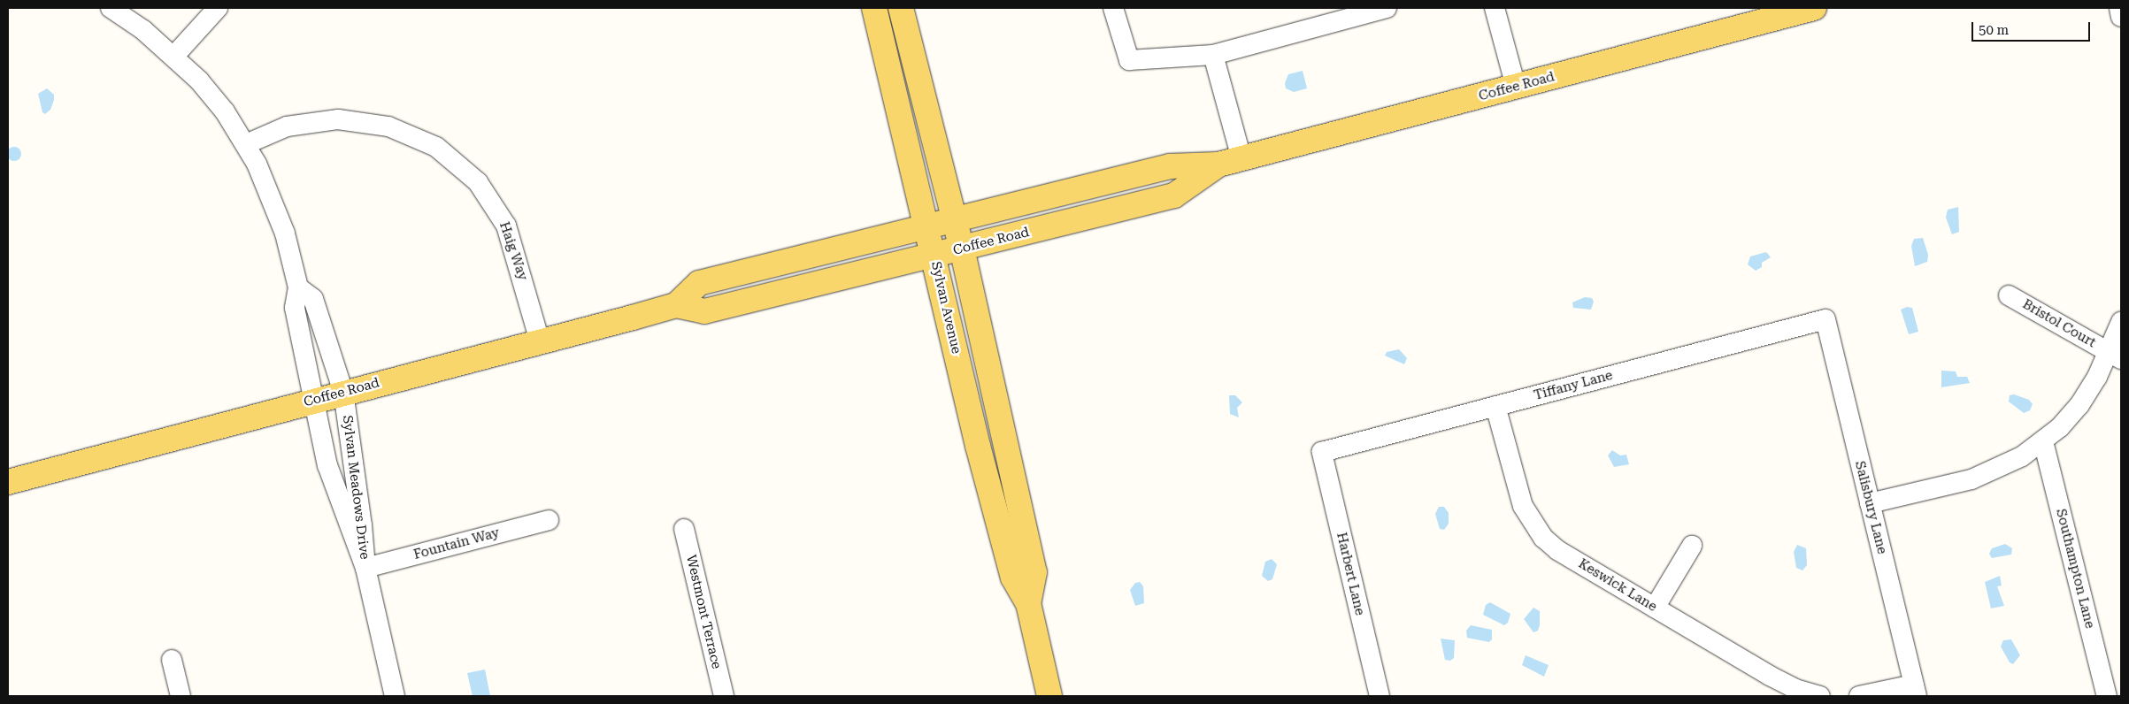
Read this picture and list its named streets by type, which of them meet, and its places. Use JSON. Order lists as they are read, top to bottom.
{
  "streets": {
    "main road": ["Coffee Road", "Sylvan Avenue"],
    "street": [
      "Haig Way",
      "Bristol Court",
      "Tiffany Lane",
      "Sylvan Meadows Drive",
      "Salisbury Lane",
      "Fountain Way",
      "Southampton Lane",
      "Harbert Lane",
      "Keswick Lane",
      "Westmont Terrace"
    ]
  },
  "crossings": [
    ["Coffee Road", "Haig Way"],
    ["Coffee Road", "Sylvan Avenue"],
    ["Coffee Road", "Sylvan Meadows Drive"],
    ["Haig Way", "Sylvan Meadows Drive"],
    ["Tiffany Lane", "Salisbury Lane"],
    ["Tiffany Lane", "Harbert Lane"],
    ["Tiffany Lane", "Keswick Lane"],
    ["Sylvan Meadows Drive", "Fountain Way"]
  ],
  "scale_bar": "50 m"
}
